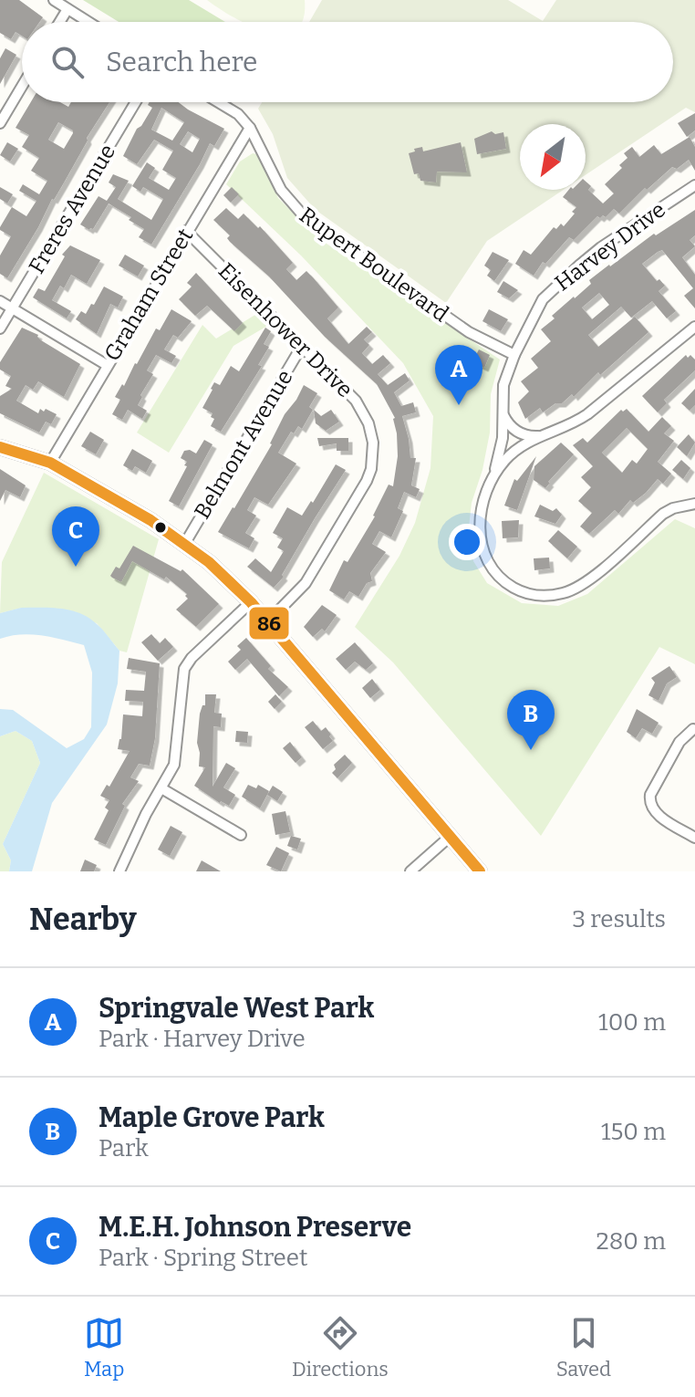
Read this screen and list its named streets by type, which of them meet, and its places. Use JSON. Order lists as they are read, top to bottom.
{
  "streets": {
    "street": [
      "Freres Avenue",
      "Harvey Drive",
      "Rupert Boulevard",
      "Graham Street",
      "Eisenhower Drive",
      "Belmont Avenue"
    ]
  },
  "crossings": [
    ["Harvey Drive", "Rupert Boulevard"],
    ["Rupert Boulevard", "Graham Street"],
    ["Graham Street", "Eisenhower Drive"],
    ["Eisenhower Drive", "Belmont Avenue"]
  ],
  "lines": ["transit line 86"],
  "north": "bottom left",
  "page": {
    "search": "Search here",
    "pins": ["A", "C", "B"],
    "heading": ["Nearby", "3 results"],
    "list": [
      {
        "mark": "A",
        "name": "Springvale West Park",
        "note": "Park · Harvey Drive",
        "value": "100 m"
      },
      {
        "mark": "B",
        "name": "Maple Grove Park",
        "note": "Park",
        "value": "150 m"
      },
      {
        "mark": "C",
        "name": "M.E.H. Johnson Preserve",
        "note": "Park · Spring Street",
        "value": "280 m"
      }
    ],
    "nav": ["Map", "Directions", "Saved"]
  }
}
